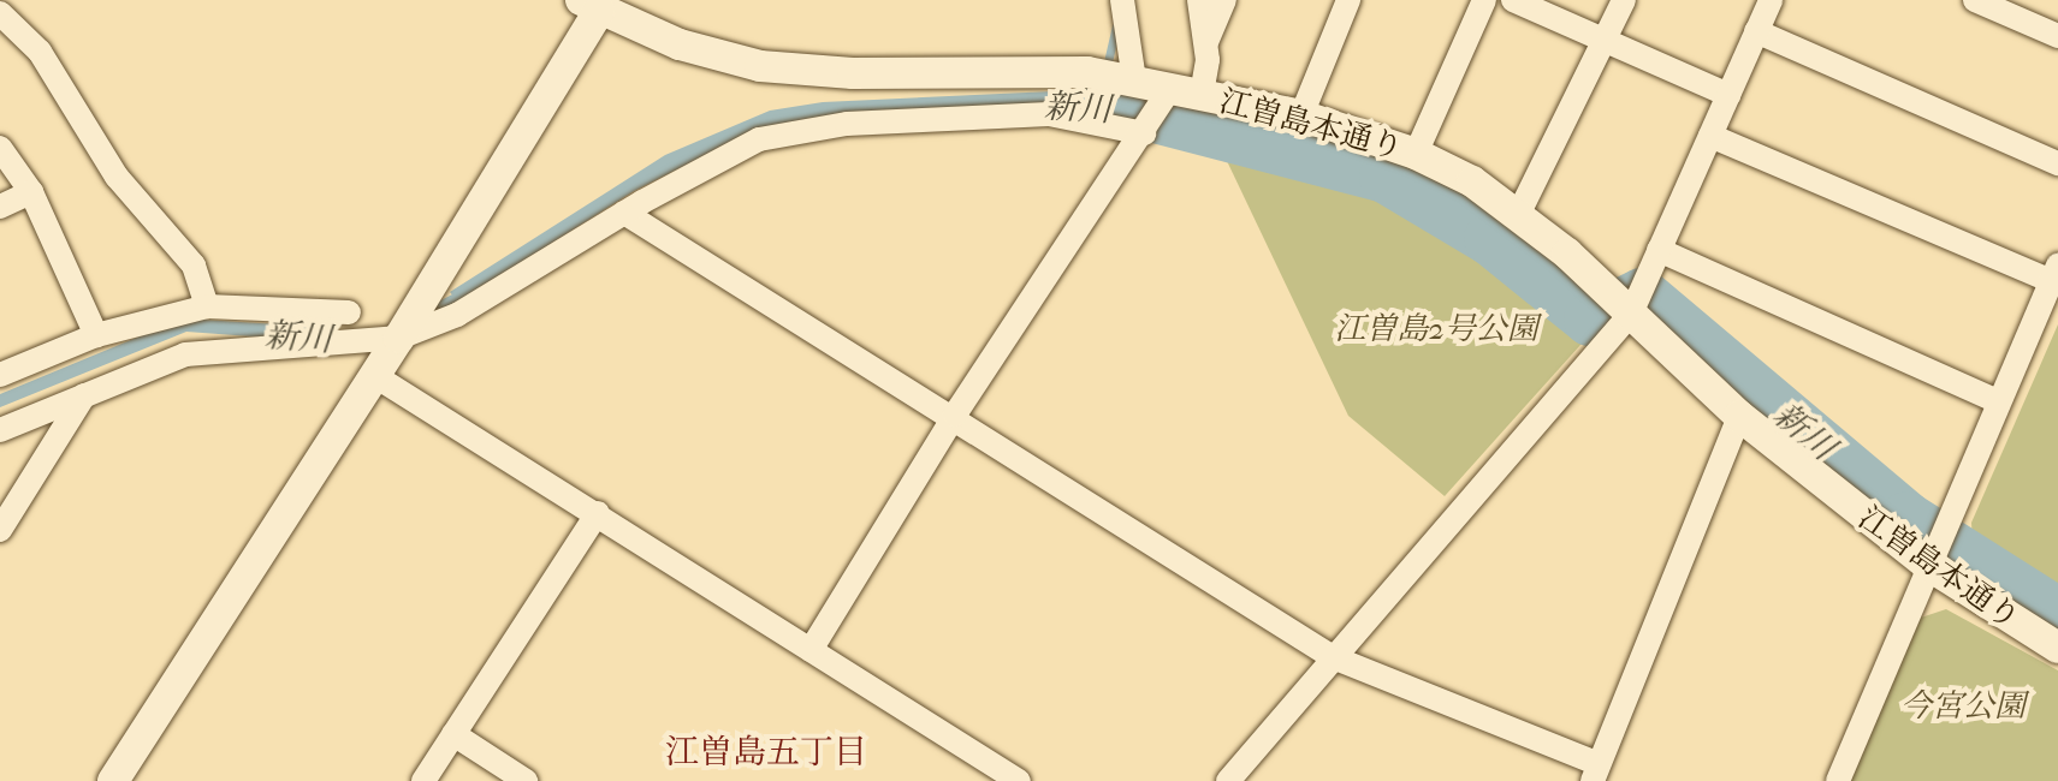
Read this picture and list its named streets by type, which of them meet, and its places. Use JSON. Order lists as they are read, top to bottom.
{
  "streets": {
    "street": ["江曽島本通り"]
  },
  "districts": ["江曽島五丁目"],
  "water": ["新川"],
  "parks": ["江曽島2号公園", "今宮公園"]
}
